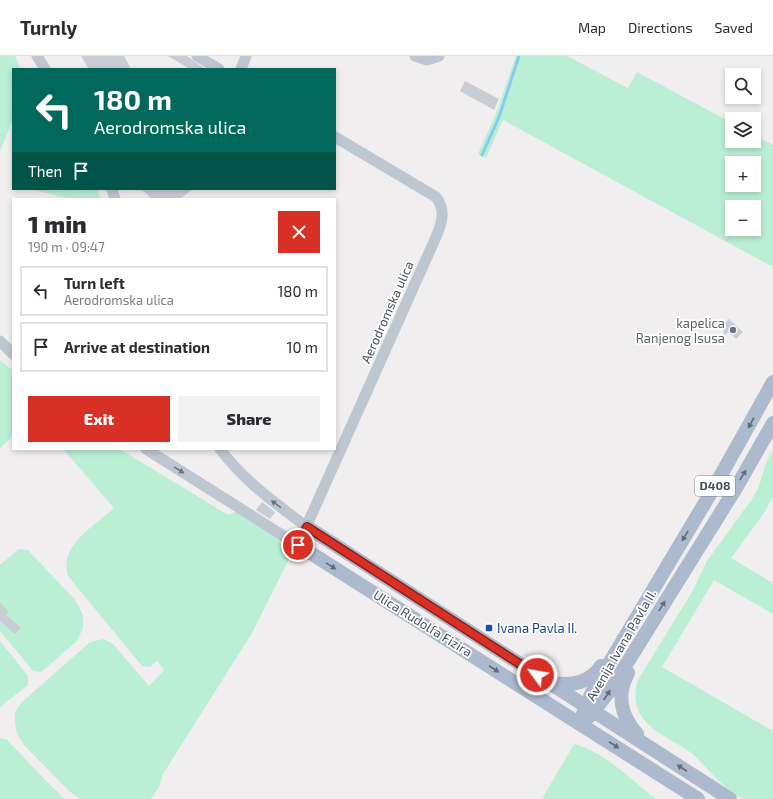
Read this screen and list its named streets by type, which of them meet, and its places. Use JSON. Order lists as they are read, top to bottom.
{
  "streets": {
    "main road": ["D408", "Ulica Rudolfa Fizira", "Avenija Ivana Pavla II."],
    "street": ["Aerodromska ulica"]
  },
  "crossings": [
    ["Aerodromska ulica", "Ulica Rudolfa Fizira"],
    ["Ulica Rudolfa Fizira", "Avenija Ivana Pavla II."]
  ],
  "places": {
    "other": ["kapelica Ranjenog Isusa"],
    "transit": ["Ivana Pavla II."]
  },
  "page": {
    "header": "Turnly",
    "nav": ["Map", "Directions", "Saved"],
    "map_buttons": ["+", "−"],
    "turn": ["180 m", "Aerodromska ulica"],
    "then": "Then",
    "heading": ["1 min", "190 m · 09:47"],
    "list": [
      {
        "name": "Turn left",
        "note": "Aerodromska ulica",
        "value": "180 m"
      },
      {
        "name": "Arrive at destination",
        "value": "10 m"
      }
    ],
    "buttons": ["Exit", "Share"]
  }
}
